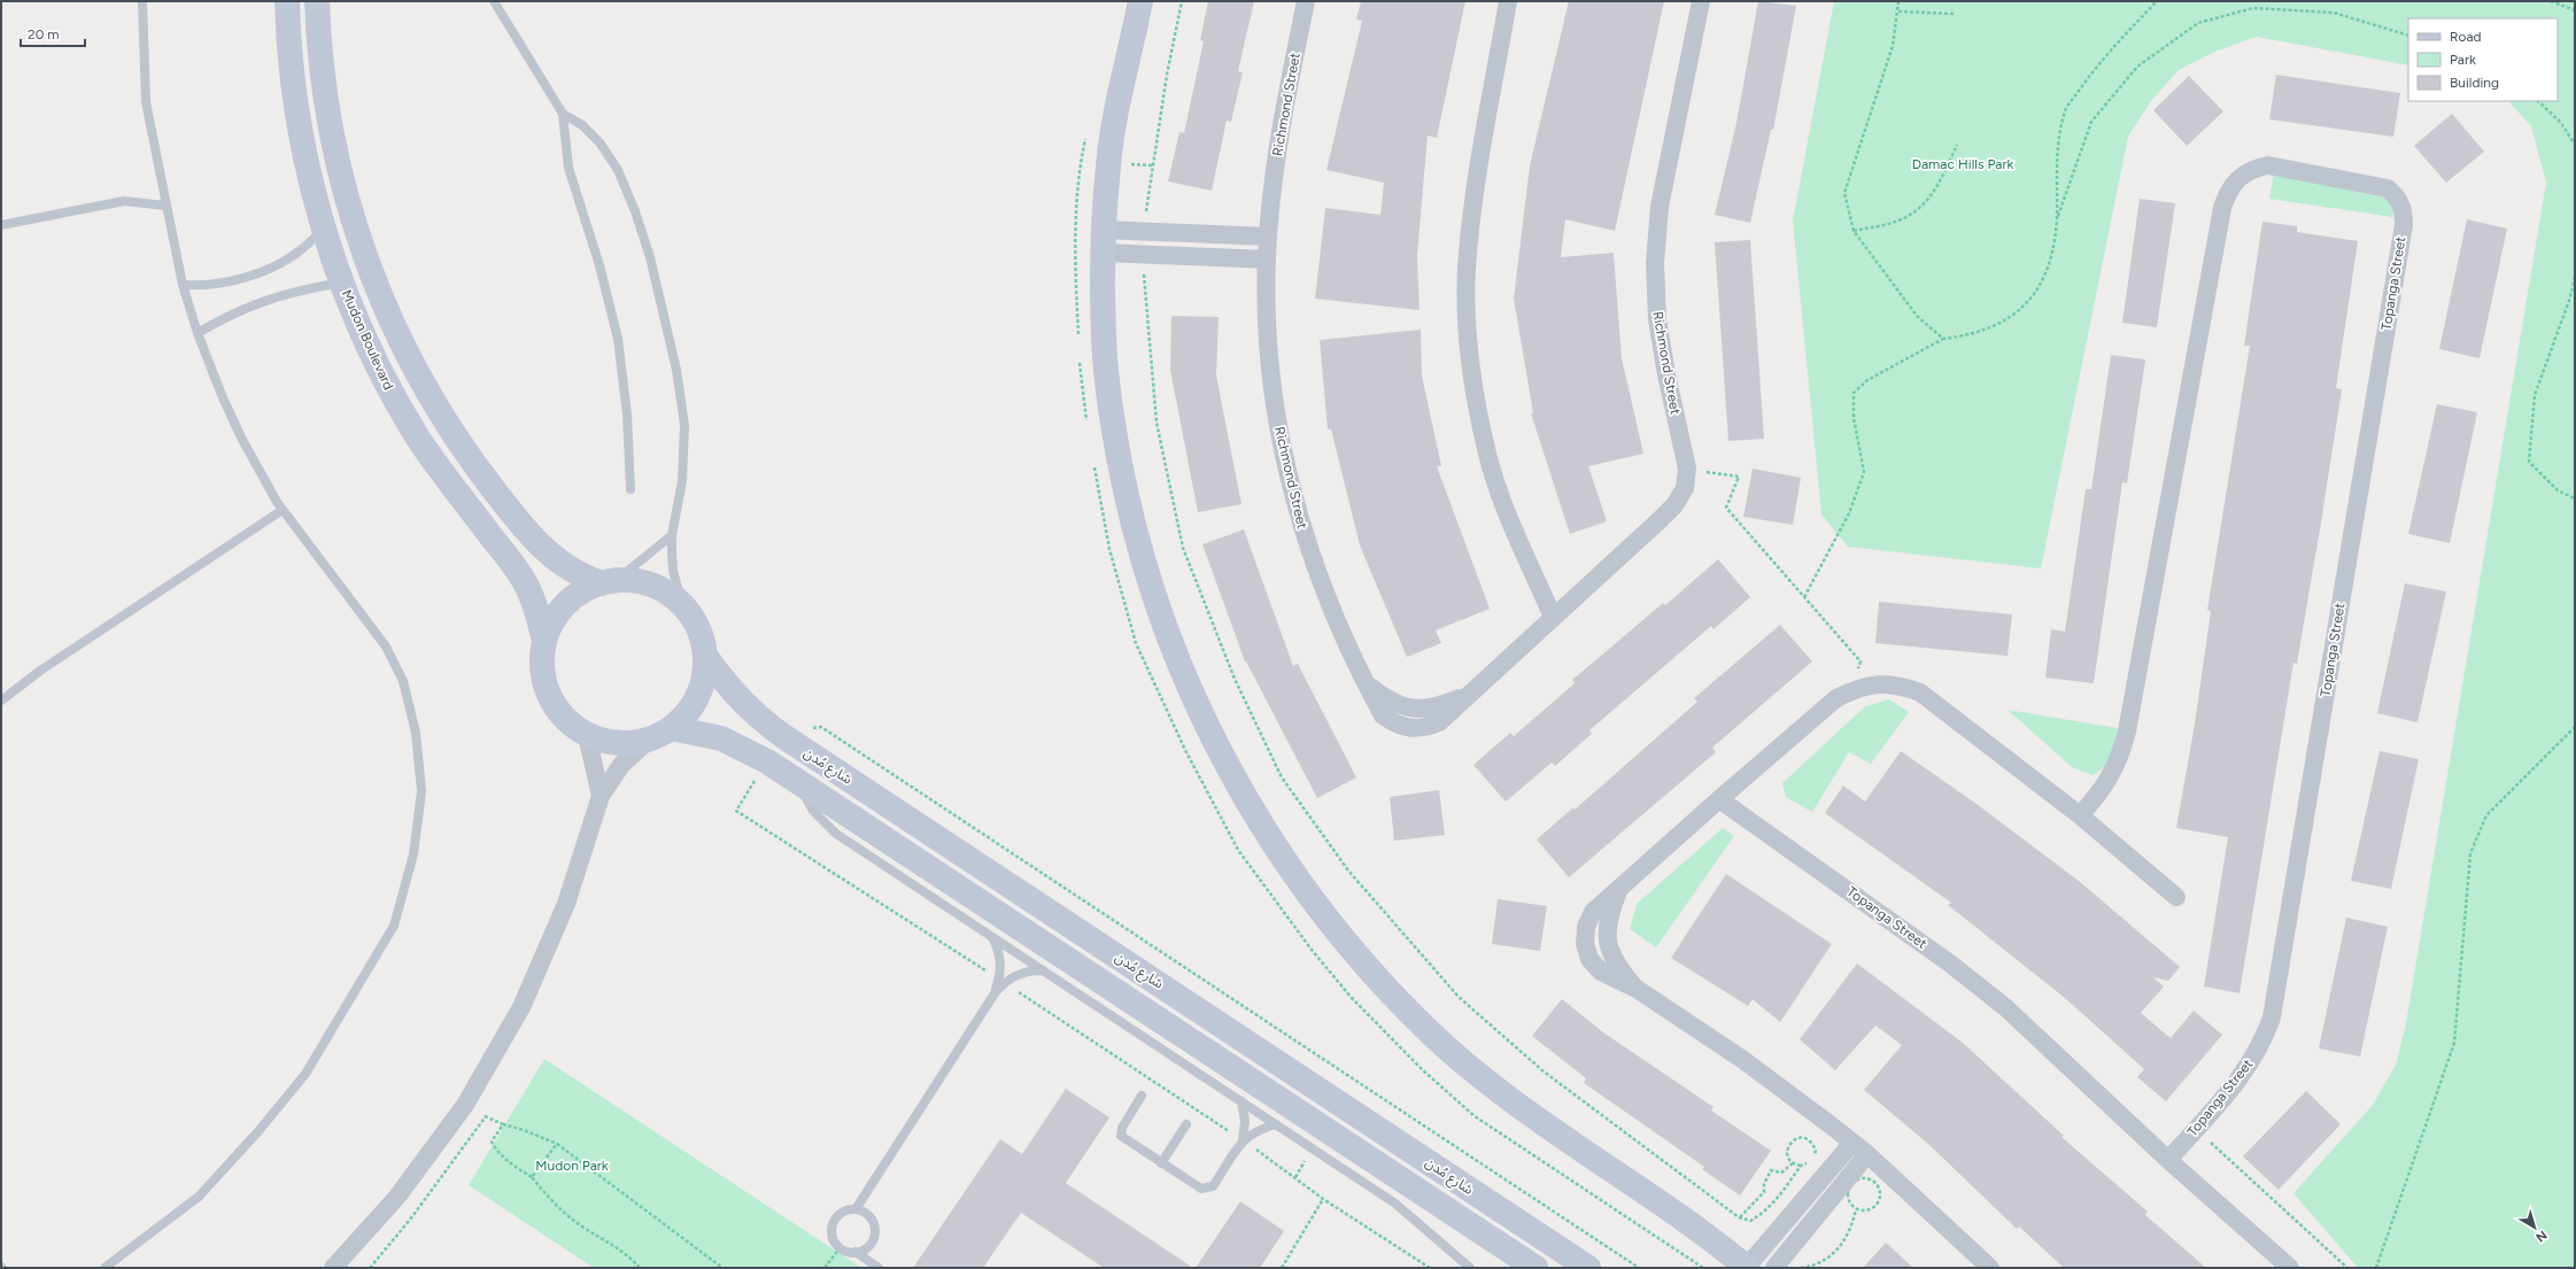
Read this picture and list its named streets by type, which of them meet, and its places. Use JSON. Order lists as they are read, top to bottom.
{
  "streets": {
    "street": [
      "Richmond Street",
      "Topanga Street",
      "Mudon Boulevard",
      "شارع مُدن"
    ]
  },
  "crossings": [
    ["Mudon Boulevard", "شارع مُدن"]
  ],
  "parks": ["Damac Hills Park", "Mudon Park"],
  "legend": ["Road", "Park", "Building"],
  "scale_bar": "20 m",
  "north": "bottom right"
}
